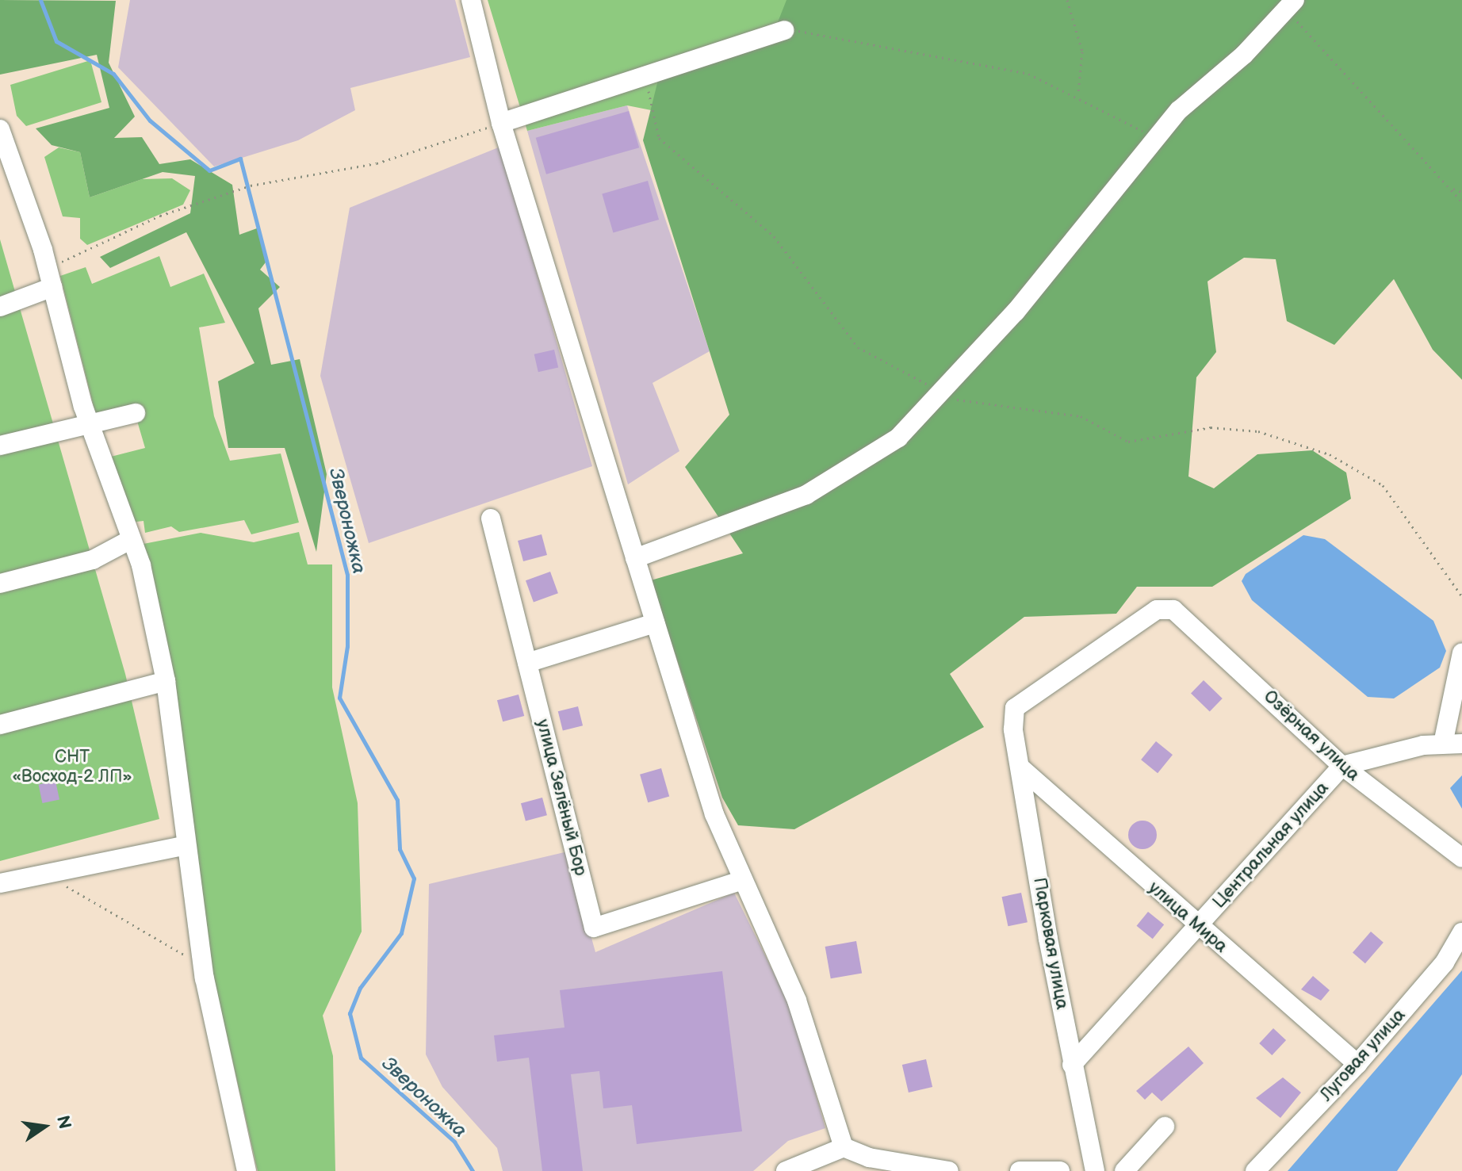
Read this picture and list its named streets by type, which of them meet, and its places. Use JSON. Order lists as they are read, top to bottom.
{
  "streets": {
    "street": [
      "Озёрная улица",
      "улица Зелёный Бор",
      "Центральная улица",
      "улица Мира",
      "Парковая улица",
      "Луговая улица"
    ]
  },
  "crossings": [
    ["Озёрная улица", "Центральная улица"],
    ["Озёрная улица", "Парковая улица"],
    ["Центральная улица", "улица Мира"],
    ["Центральная улица", "Парковая улица"],
    ["улица Мира", "Парковая улица"],
    ["улица Мира", "Луговая улица"]
  ],
  "water": ["Звероножка"],
  "parks": ["СНТ «Восход-2 ЛП»"],
  "north": "right"
}
